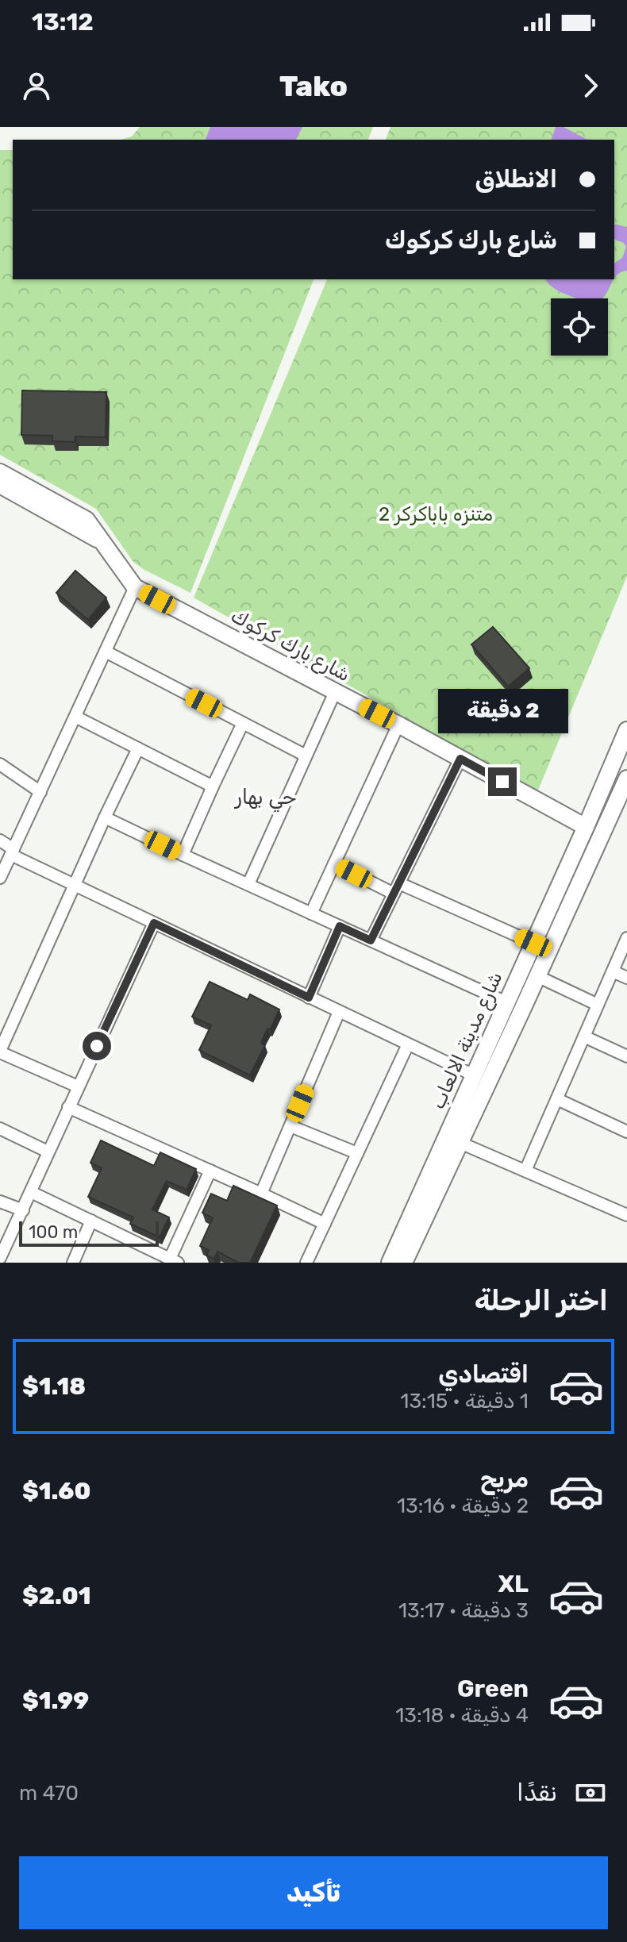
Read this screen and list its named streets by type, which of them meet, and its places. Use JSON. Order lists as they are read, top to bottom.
{
  "streets": {
    "main road": ["شارع بارك كركوك", "شارع مدينة الالعاب"]
  },
  "crossings": [
    ["شارع بارك كركوك", "شارع مدينة الالعاب"]
  ],
  "districts": ["حي بهار"],
  "parks": ["متنزه باباكركر 2"],
  "scale_bar": "100 m",
  "page": {
    "status": "13:12",
    "header": "Tako",
    "banner": ["الانطلاق", "شارع بارك كركوك"],
    "bubble": "2 دقيقة",
    "scale": "100 m",
    "heading": "اختر الرحلة",
    "list": [
      {
        "name": "اقتصادي",
        "note": "1 دقيقة · 13:15",
        "value": "$1.18"
      },
      {
        "name": "مريح",
        "note": "2 دقيقة · 13:16",
        "value": "$1.60"
      },
      {
        "name": "XL",
        "note": "3 دقيقة · 13:17",
        "value": "$2.01"
      },
      {
        "name": "Green",
        "note": "4 دقيقة · 13:18",
        "value": "$1.99"
      }
    ],
    "pay": ["نقدًا", "470 m"],
    "buttons": "تأكيد"
  }
}
